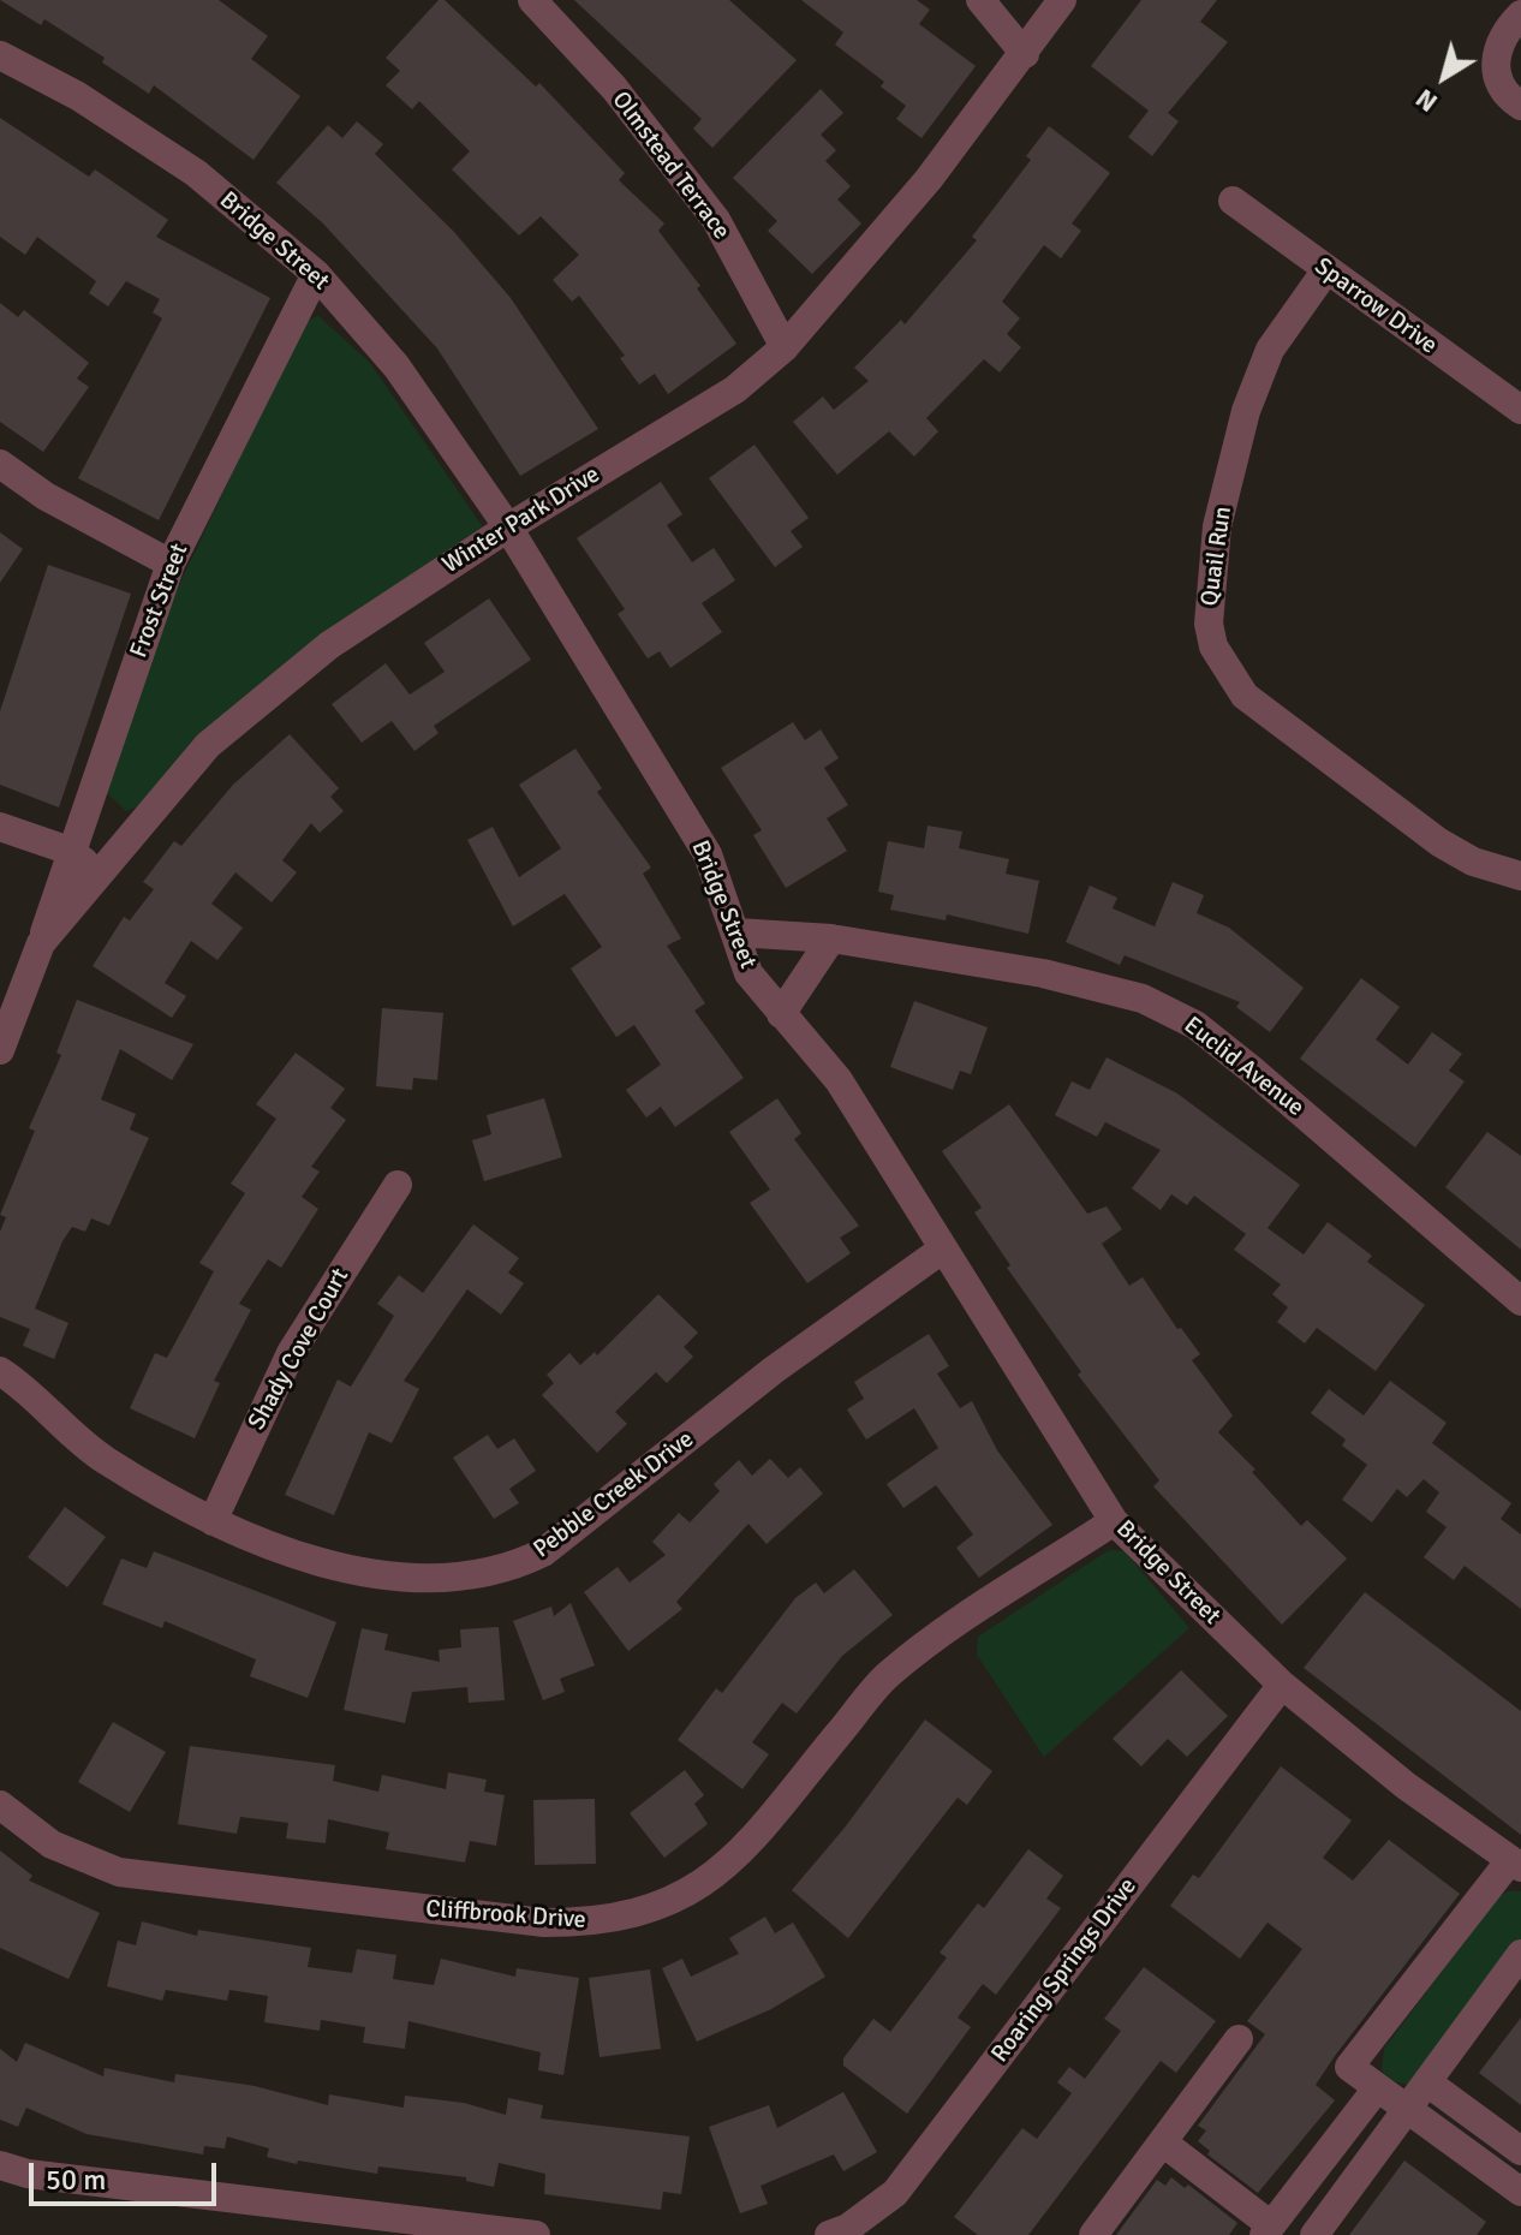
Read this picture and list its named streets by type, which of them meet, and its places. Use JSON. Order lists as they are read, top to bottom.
{
  "streets": {
    "street": [
      "Olmstead Terrace",
      "Bridge Street",
      "Sparrow Drive",
      "Winter Park Drive",
      "Quail Run",
      "Frost Street",
      "Euclid Avenue",
      "Shady Cove Court",
      "Pebble Creek Drive",
      "Cliffbrook Drive",
      "Roaring Springs Drive"
    ]
  },
  "crossings": [
    ["Olmstead Terrace", "Winter Park Drive"],
    ["Bridge Street", "Winter Park Drive"],
    ["Bridge Street", "Frost Street"],
    ["Bridge Street", "Euclid Avenue"],
    ["Bridge Street", "Pebble Creek Drive"],
    ["Bridge Street", "Cliffbrook Drive"],
    ["Bridge Street", "Roaring Springs Drive"],
    ["Sparrow Drive", "Quail Run"],
    ["Winter Park Drive", "Frost Street"],
    ["Shady Cove Court", "Pebble Creek Drive"]
  ],
  "scale_bar": "50 m",
  "north": "bottom left"
}
